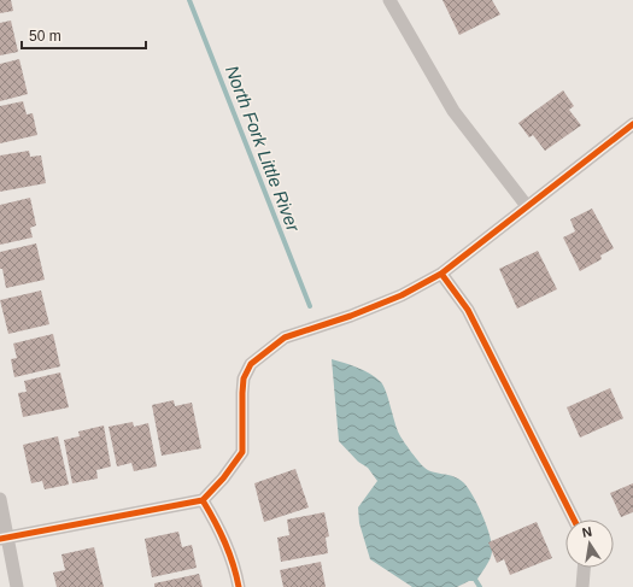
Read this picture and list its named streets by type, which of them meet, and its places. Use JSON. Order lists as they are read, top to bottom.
{
  "water": ["North Fork Little River"],
  "scale_bar": "50 m",
  "north": "top"
}
